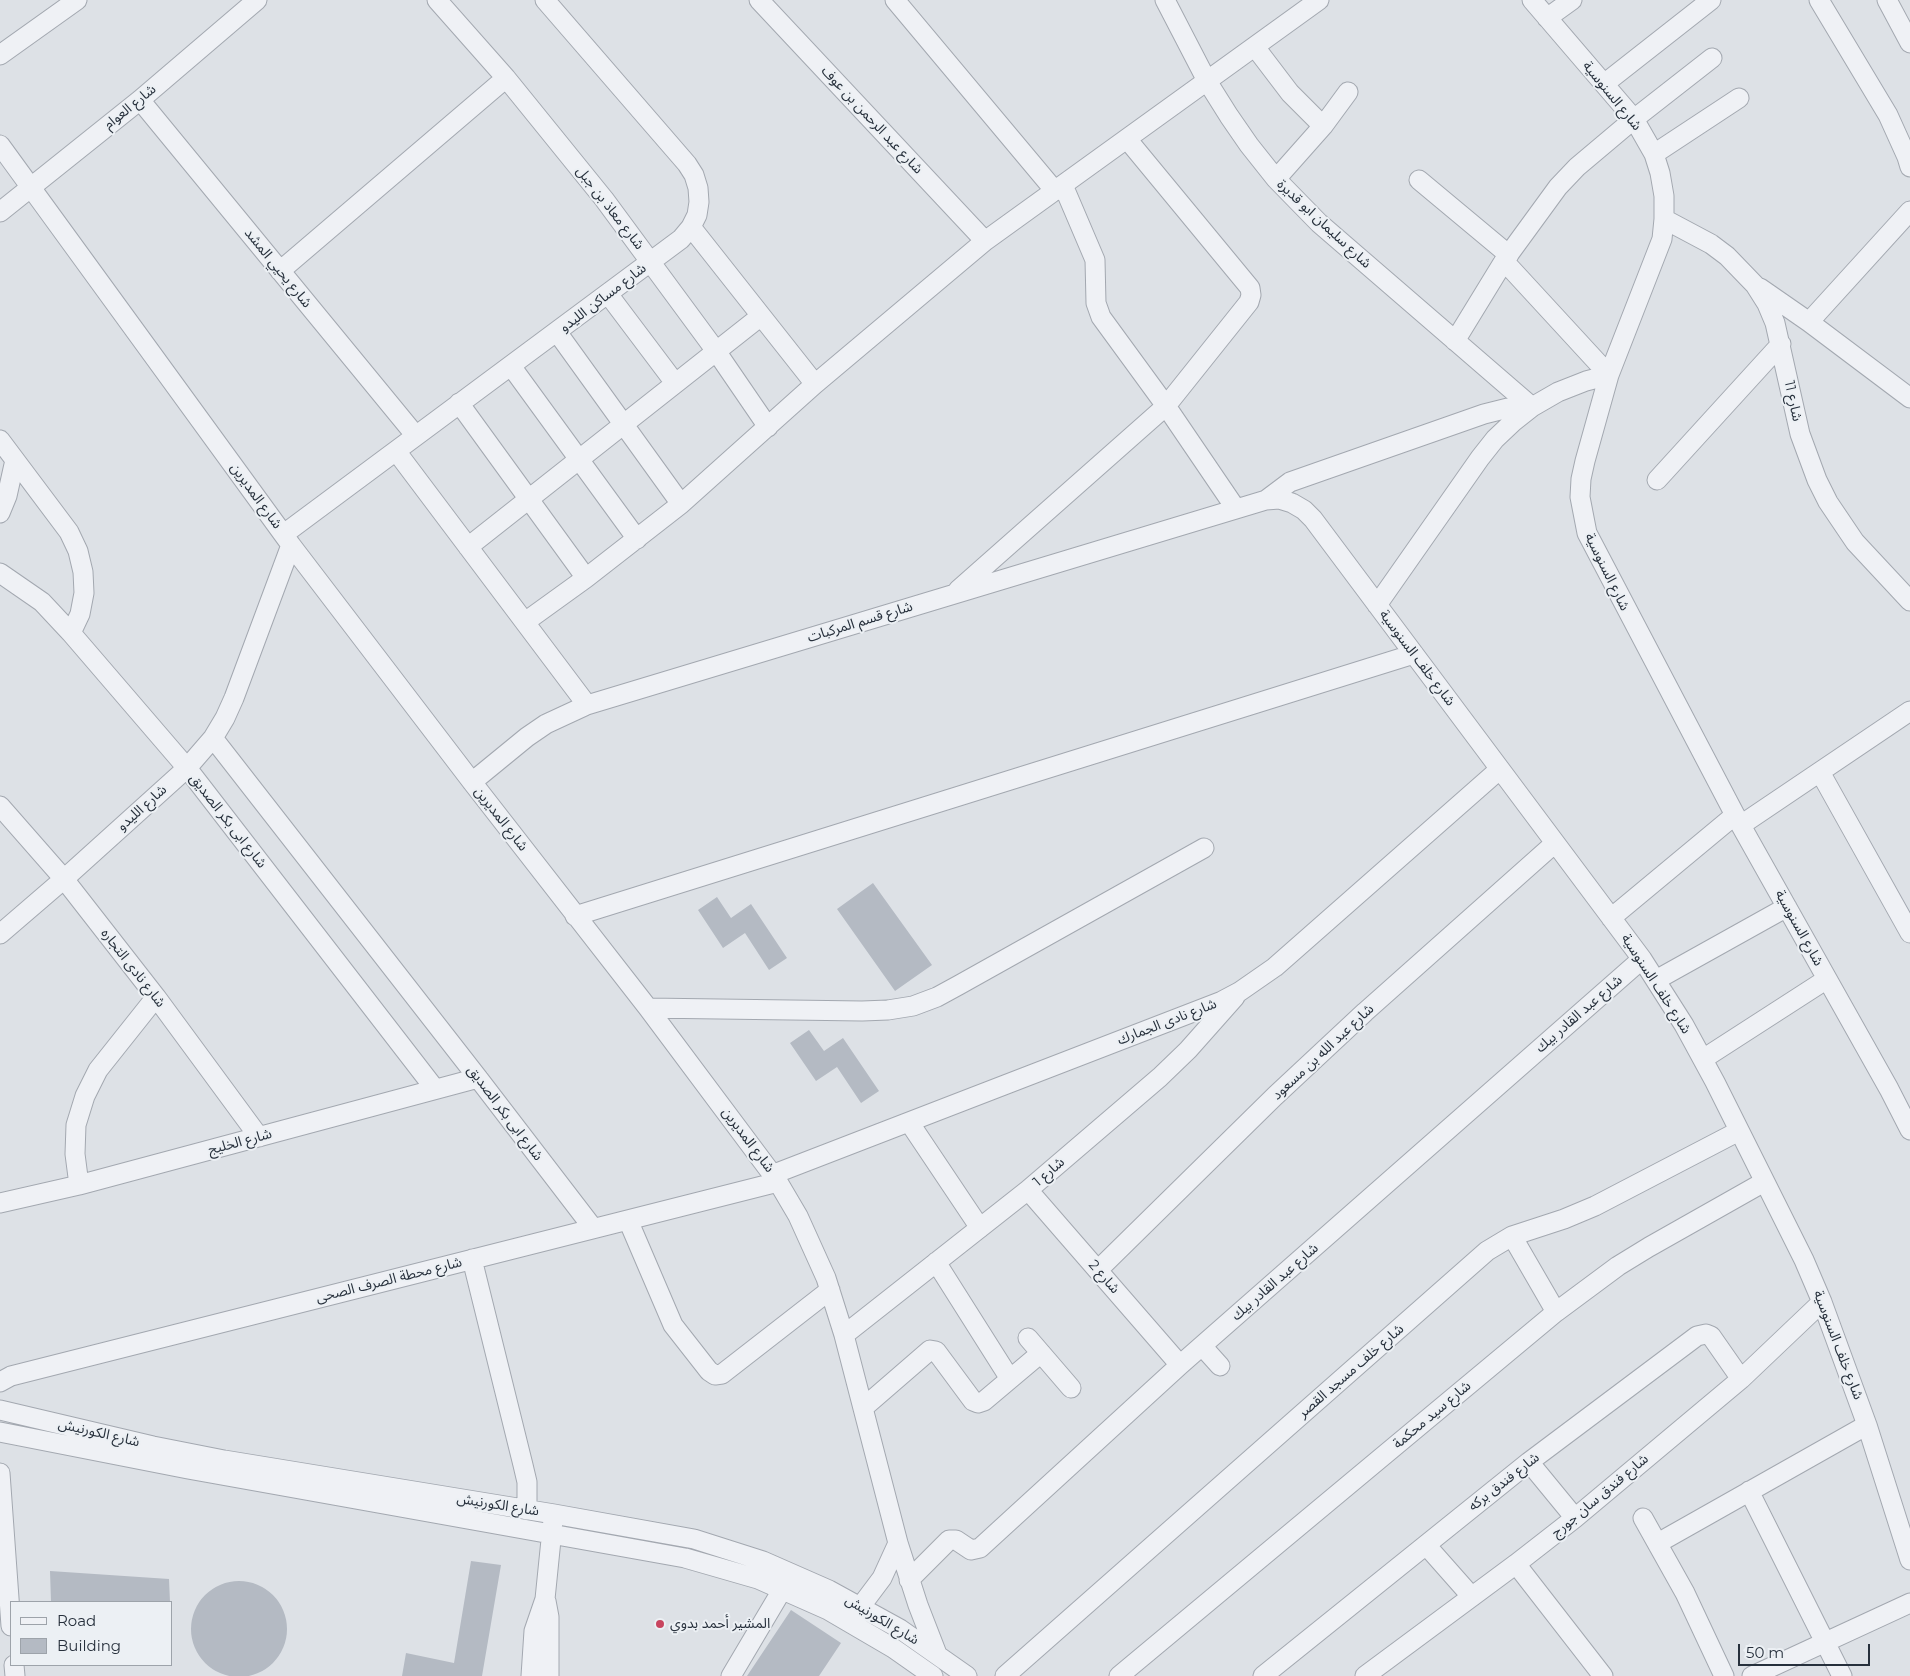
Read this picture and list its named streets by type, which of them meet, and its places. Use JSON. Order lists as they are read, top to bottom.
{
  "streets": {
    "street": [
      "شارع السنوسية",
      "شارع العوام",
      "شارع عبد الرحمن بن عوف",
      "شارع معاذ بن جبل",
      "شارع سليمان ابو قديرة",
      "شارع يحيي المشد",
      "شارع مساكن الليدو",
      "شارع 11",
      "شارع المديرين",
      "شارع قسم المركبات",
      "شارع خلف السنوسية",
      "شارع الليدو",
      "شارع ابى بكر الصديق",
      "شارع نادى التجاره",
      "شارع عبد القادر بيك",
      "شارع نادى الجمارك",
      "شارع عبد الله بن مسعود",
      "شارع الخليج",
      "شارع 1",
      "شارع 2",
      "شارع محطة الصرف الصحى",
      "شارع خلف مسجد القصر",
      "شارع سيد محكمة",
      "شارع الكورنيش",
      "شارع فندق بركه",
      "شارع فندق سان جورج"
    ]
  },
  "crossings": [
    ["شارع السنوسية", "شارع 11"],
    ["شارع العوام", "شارع يحيي المشد"],
    ["شارع العوام", "شارع المديرين"],
    ["شارع معاذ بن جبل", "شارع مساكن الليدو"],
    ["شارع يحيي المشد", "شارع مساكن الليدو"],
    ["شارع مساكن الليدو", "شارع المديرين"],
    ["شارع مساكن الليدو", "شارع الليدو"],
    ["شارع المديرين", "شارع قسم المركبات"],
    ["شارع المديرين", "شارع الليدو"],
    ["شارع المديرين", "شارع عبد القادر بيك"],
    ["شارع المديرين", "شارع نادى الجمارك"],
    ["شارع المديرين", "شارع 1"],
    ["شارع المديرين", "شارع محطة الصرف الصحى"],
    ["شارع المديرين", "شارع الكورنيش"],
    ["شارع قسم المركبات", "شارع خلف السنوسية"],
    ["شارع خلف السنوسية", "شارع عبد القادر بيك"],
    ["شارع خلف السنوسية", "شارع نادى الجمارك"],
    ["شارع خلف السنوسية", "شارع عبد الله بن مسعود"],
    ["شارع خلف السنوسية", "شارع خلف مسجد القصر"],
    ["شارع خلف السنوسية", "شارع سيد محكمة"],
    ["شارع خلف السنوسية", "شارع فندق سان جورج"],
    ["شارع الليدو", "شارع ابى بكر الصديق"],
    ["شارع الليدو", "شارع نادى التجاره"],
    ["شارع ابى بكر الصديق", "شارع الخليج"],
    ["شارع ابى بكر الصديق", "شارع محطة الصرف الصحى"],
    ["شارع نادى التجاره", "شارع الخليج"],
    ["شارع عبد القادر بيك", "شارع 2"],
    ["شارع نادى الجمارك", "شارع 1"],
    ["شارع نادى الجمارك", "شارع محطة الصرف الصحى"],
    ["شارع عبد الله بن مسعود", "شارع 2"],
    ["شارع 1", "شارع 2"],
    ["شارع فندق بركه", "شارع فندق سان جورج"]
  ],
  "places": ["المشير أحمد بدوي"],
  "legend": ["Road", "Building"],
  "scale_bar": "50 m"
}
